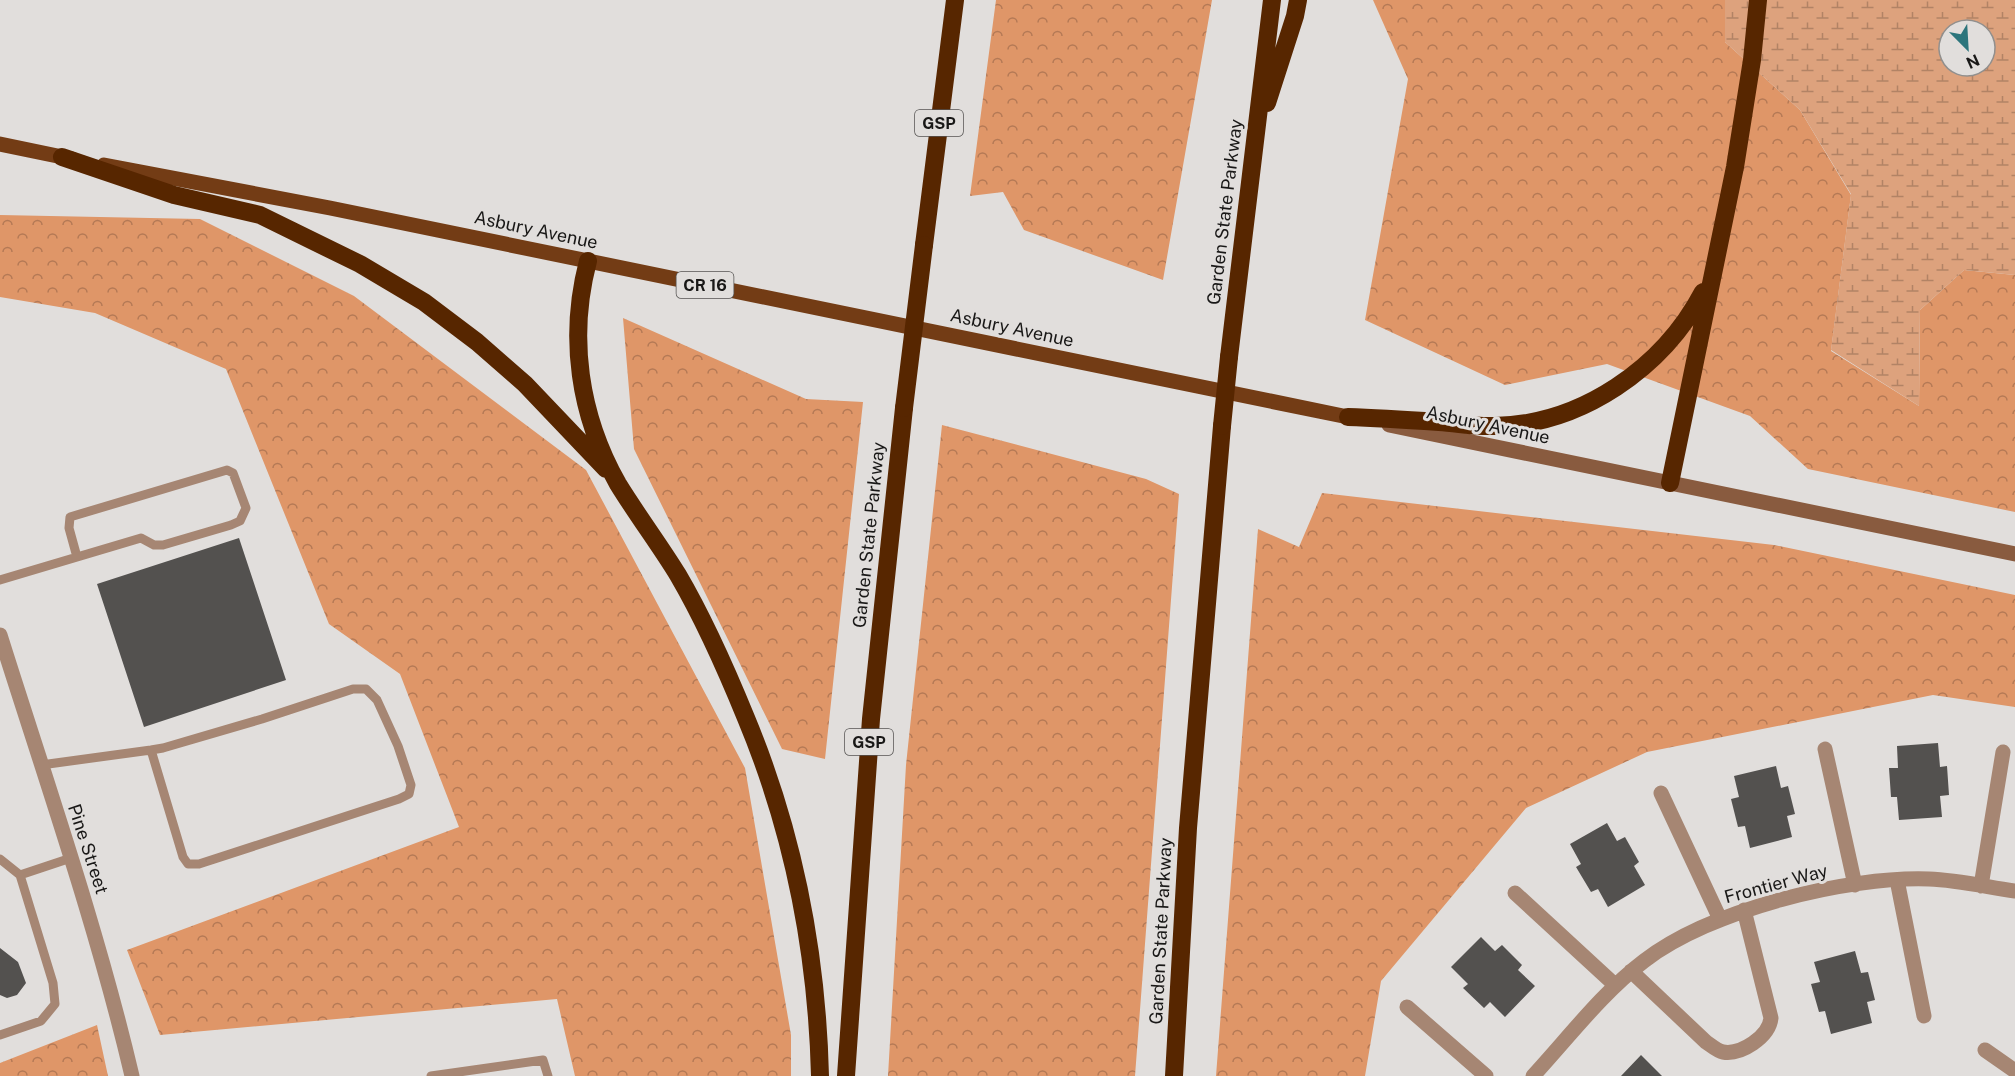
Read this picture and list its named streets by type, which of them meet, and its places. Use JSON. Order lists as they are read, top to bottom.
{
  "streets": {
    "highway": ["GSP", "Garden State Parkway"],
    "main road": ["Asbury Avenue", "CR 16"],
    "street": ["Pine Street", "Frontier Way"]
  },
  "north": "bottom right"
}
